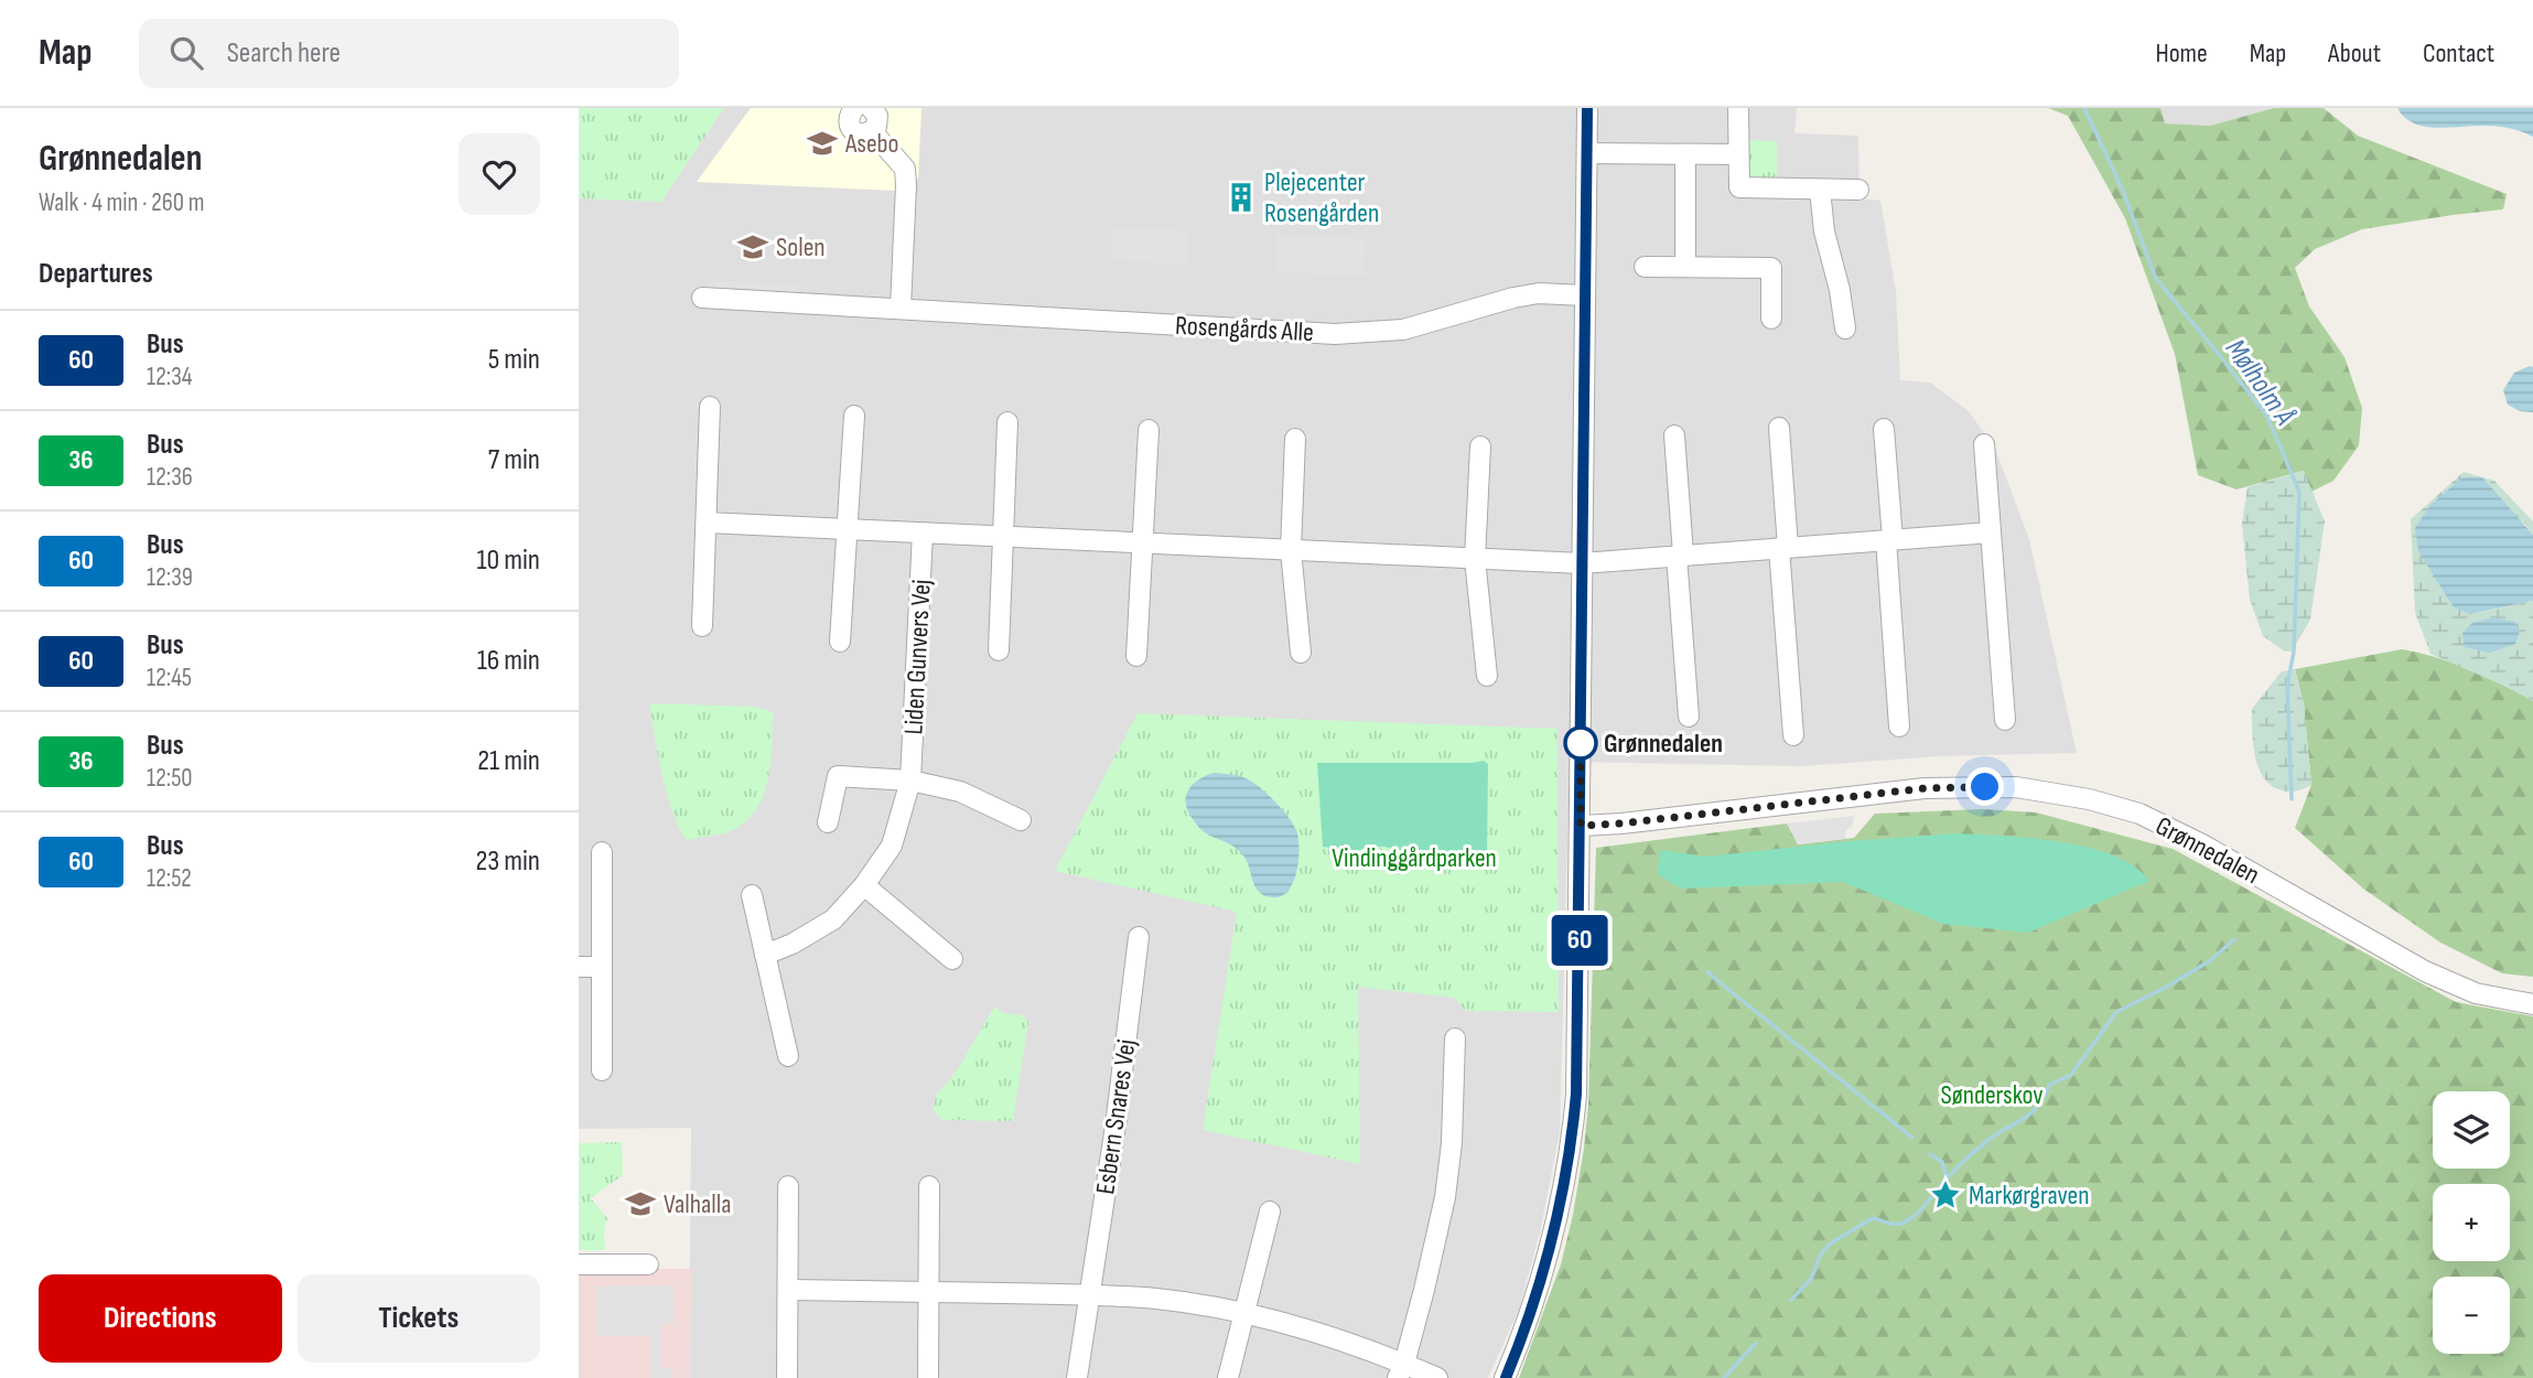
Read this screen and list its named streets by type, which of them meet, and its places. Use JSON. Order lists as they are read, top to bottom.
{
  "streets": {
    "street": [
      "Rosengårds Alle",
      "Liden Gunvers Vej",
      "Grønnedalen",
      "Esbern Snares Vej"
    ]
  },
  "water": ["Mølholm Å"],
  "parks": ["Vindinggårdparken", "Sønderskov"],
  "places": {
    "school or university": ["Asebo", "Solen", "Valhalla"],
    "building": ["Plejecenter Rosengården"],
    "other": ["Grønnedalen"],
    "place": ["Markørgraven"]
  },
  "lines": ["bus line 60"],
  "page": {
    "header": "Map",
    "search": "Search here",
    "nav": [
      "Home",
      "Map",
      "About",
      "Contact"
    ],
    "heading": [
      ["Grønnedalen", "Walk · 4 min · 260 m"],
      "Departures"
    ],
    "on_map": "60",
    "list": [
      {
        "mark": "60",
        "name": "Bus",
        "note": "12:34",
        "value": "5 min"
      },
      {
        "mark": "36",
        "name": "Bus",
        "note": "12:36",
        "value": "7 min"
      },
      {
        "mark": "60",
        "name": "Bus",
        "note": "12:39",
        "value": "10 min"
      },
      {
        "mark": "60",
        "name": "Bus",
        "note": "12:45",
        "value": "16 min"
      },
      {
        "mark": "36",
        "name": "Bus",
        "note": "12:50",
        "value": "21 min"
      },
      {
        "mark": "60",
        "name": "Bus",
        "note": "12:52",
        "value": "23 min"
      }
    ],
    "map_buttons": ["+", "−"],
    "buttons": ["Directions", "Tickets"]
  }
}
